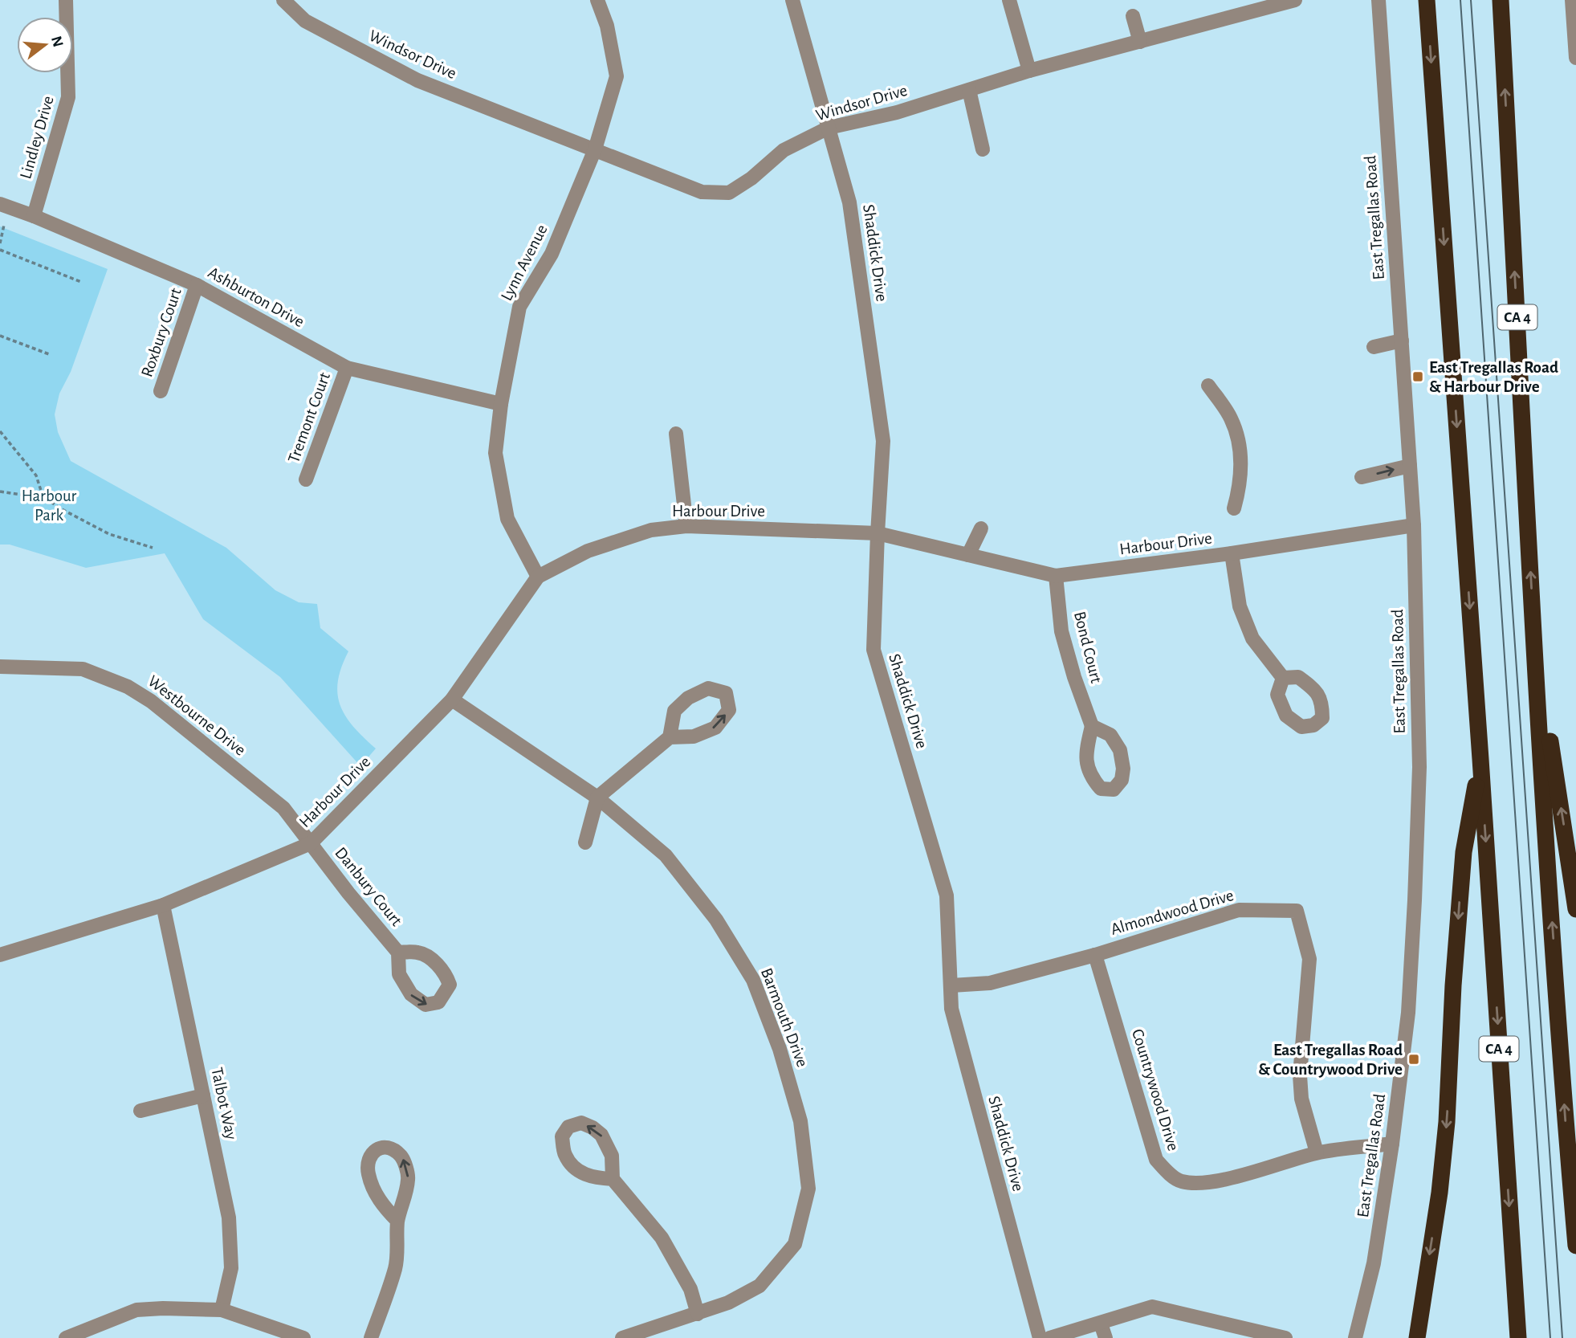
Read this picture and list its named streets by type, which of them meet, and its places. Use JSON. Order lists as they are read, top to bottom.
{
  "streets": {
    "highway": ["CA 4"],
    "street": [
      "Windsor Drive",
      "Lindley Drive",
      "East Tregallas Road",
      "Shaddick Drive",
      "Lynn Avenue",
      "Ashburton Drive",
      "Roxbury Court",
      "Tremont Court",
      "Harbour Drive",
      "Bond Court",
      "Westbourne Drive",
      "Danbury Court",
      "Almondwood Drive",
      "Barmouth Drive",
      "Countrywood Drive",
      "Talbot Way"
    ]
  },
  "crossings": [
    ["Windsor Drive", "Shaddick Drive"],
    ["Windsor Drive", "Lynn Avenue"],
    ["Lindley Drive", "Ashburton Drive"],
    ["East Tregallas Road", "Harbour Drive"],
    ["East Tregallas Road", "Countrywood Drive"],
    ["Shaddick Drive", "Harbour Drive"],
    ["Shaddick Drive", "Almondwood Drive"],
    ["Lynn Avenue", "Ashburton Drive"],
    ["Lynn Avenue", "Harbour Drive"],
    ["Ashburton Drive", "Roxbury Court"],
    ["Ashburton Drive", "Tremont Court"],
    ["Harbour Drive", "Bond Court"],
    ["Harbour Drive", "Westbourne Drive"],
    ["Harbour Drive", "Danbury Court"],
    ["Harbour Drive", "Barmouth Drive"],
    ["Harbour Drive", "Talbot Way"],
    ["Westbourne Drive", "Danbury Court"],
    ["Almondwood Drive", "Countrywood Drive"]
  ],
  "parks": ["Harbour Park"],
  "places": {
    "transit": ["East Tregallas Road & Harbour Drive", "East Tregallas Road & Countrywood Drive"]
  },
  "north": "right"
}
